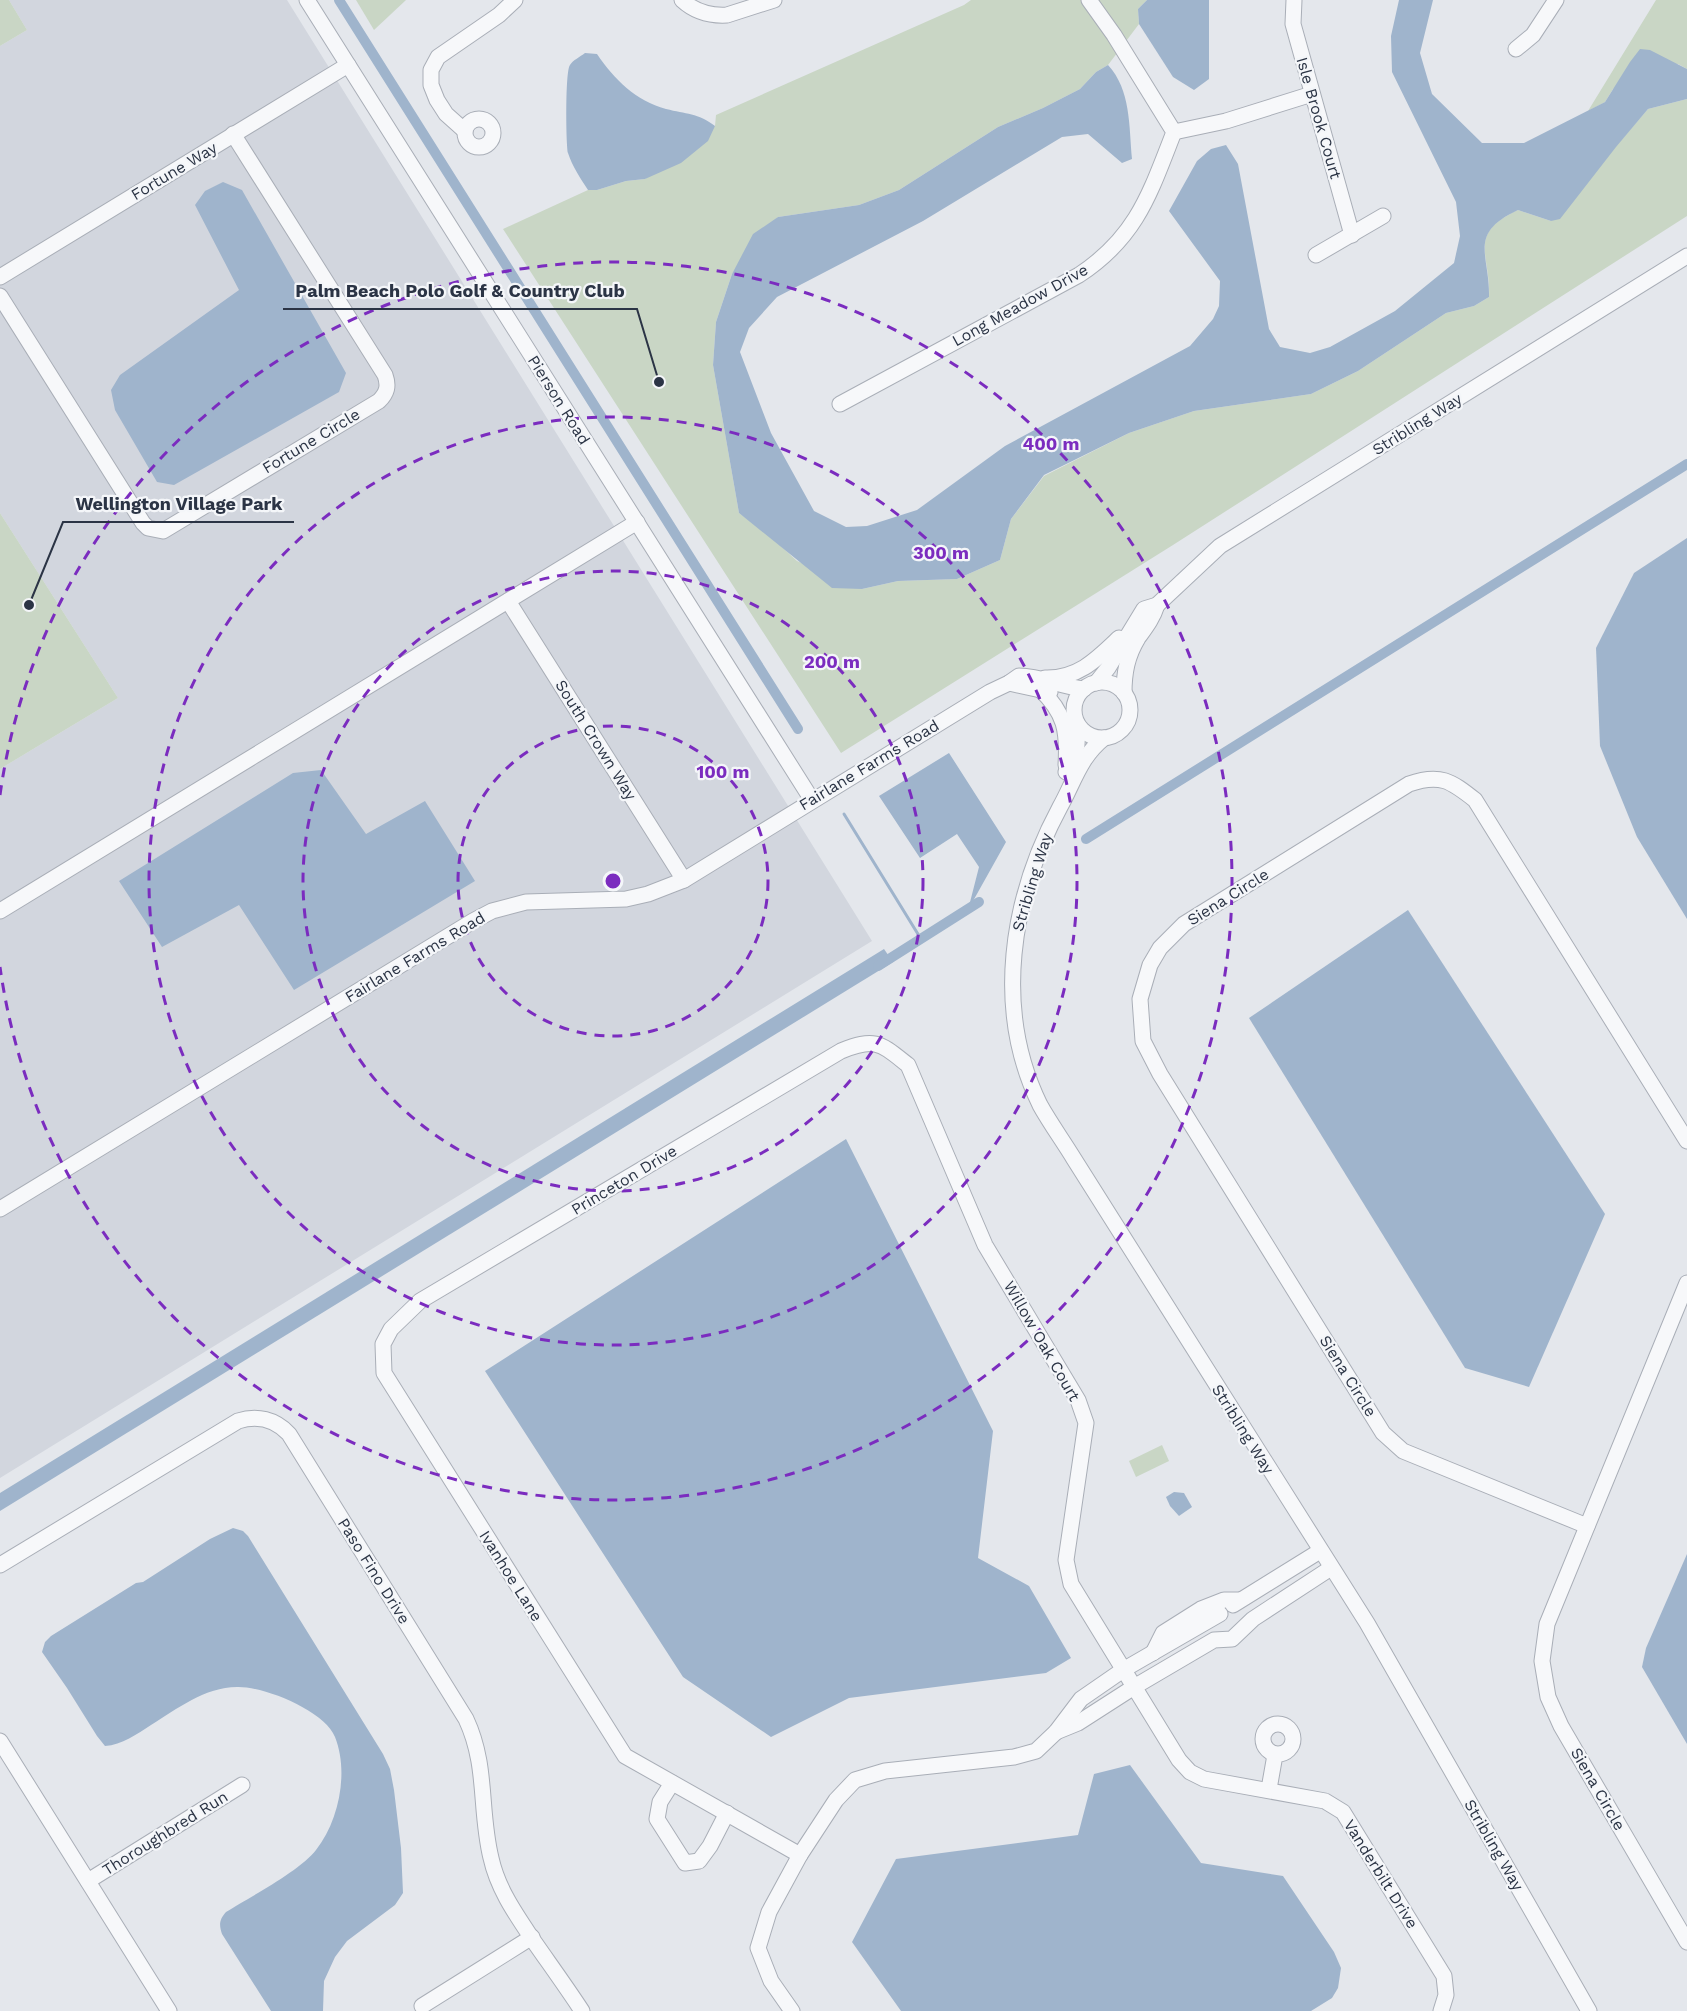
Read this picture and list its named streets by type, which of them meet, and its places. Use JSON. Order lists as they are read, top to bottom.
{
  "streets": {
    "street": [
      "Isle Brook Court",
      "Fortune Way",
      "Long Meadow Drive",
      "Pierson Road",
      "Stribling Way",
      "Fortune Circle",
      "South Crown Way",
      "Fairlane Farms Road",
      "Siena Circle",
      "Princeton Drive",
      "Willow Oak Court",
      "Paso Fino Drive",
      "Ivanhoe Lane",
      "Thoroughbred Run",
      "Vanderbilt Drive"
    ]
  },
  "crossings": [
    ["Fortune Way", "Pierson Road"],
    ["Fortune Way", "Fortune Circle"],
    ["Pierson Road", "Fairlane Farms Road"],
    ["Stribling Way", "Fairlane Farms Road"],
    ["South Crown Way", "Fairlane Farms Road"],
    ["Princeton Drive", "Willow Oak Court"],
    ["Princeton Drive", "Ivanhoe Lane"],
    ["Willow Oak Court", "Vanderbilt Drive"]
  ],
  "places": ["Palm Beach Polo Golf & Country Club", "Wellington Village Park"],
  "rings": [
    "400 m",
    "300 m",
    "200 m",
    "100 m"
  ]
}
